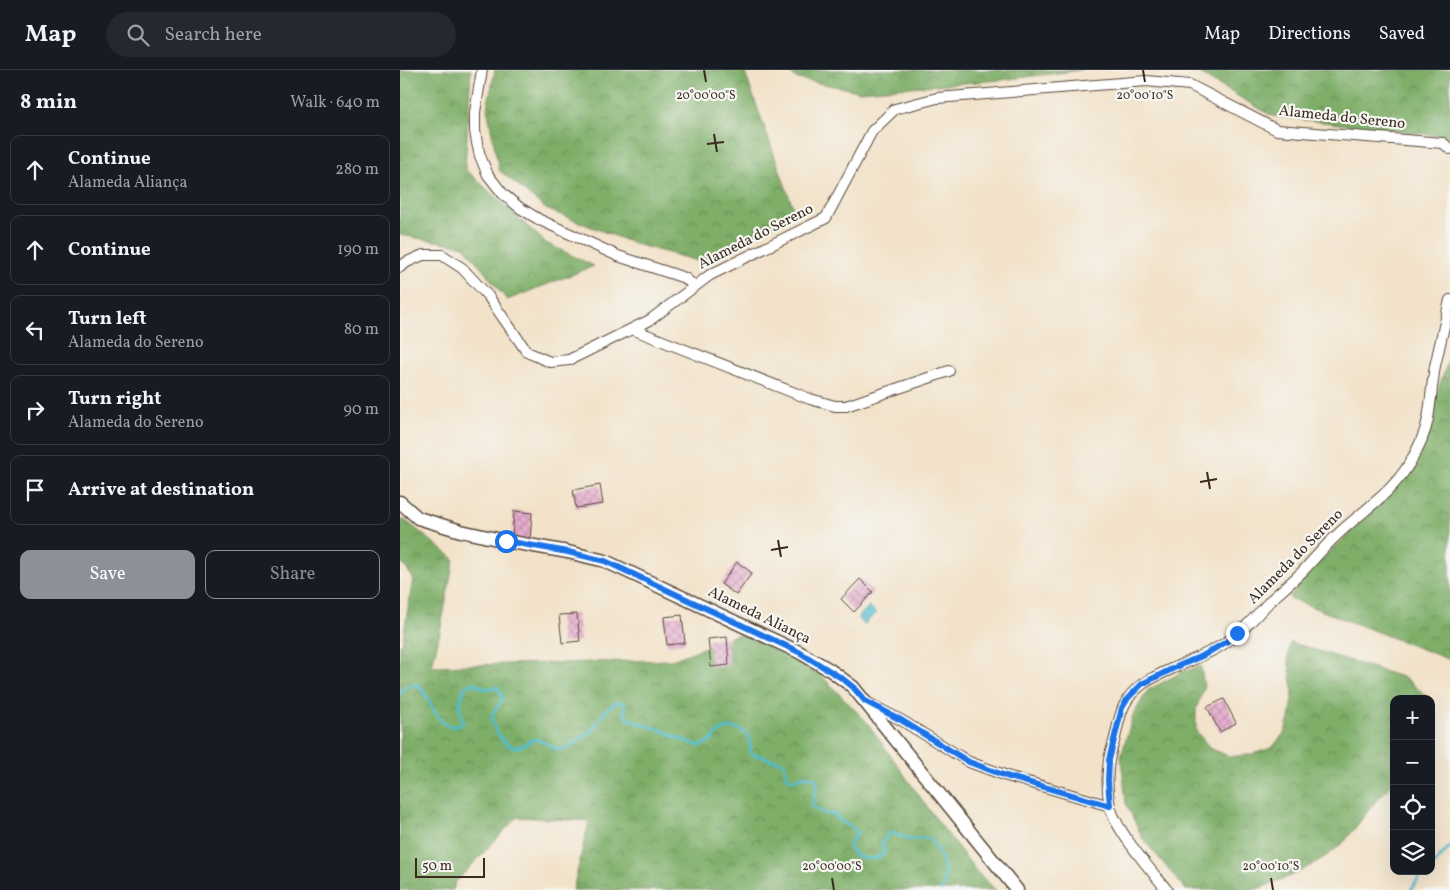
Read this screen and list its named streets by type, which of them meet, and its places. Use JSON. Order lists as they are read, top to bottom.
{
  "streets": {
    "street": ["Alameda do Sereno", "Alameda Aliança"]
  },
  "scale_bar": "50 m",
  "page": {
    "header": "Map",
    "search": "Search here",
    "nav": ["Map", "Directions", "Saved"],
    "heading": ["8 min", "Walk · 640 m"],
    "list": [
      ["Continue", "Alameda Aliança", "280 m"],
      ["Continue", "190 m"],
      ["Turn left", "Alameda do Sereno", "80 m"],
      ["Turn right", "Alameda do Sereno", "90 m"],
      "Arrive at destination"
    ],
    "buttons": ["Save", "Share"],
    "map_buttons": ["+", "−"],
    "scale": "50 m"
  },
  "coordinates": ["20°00'00\"S", "20°00'10\"S"]
}
